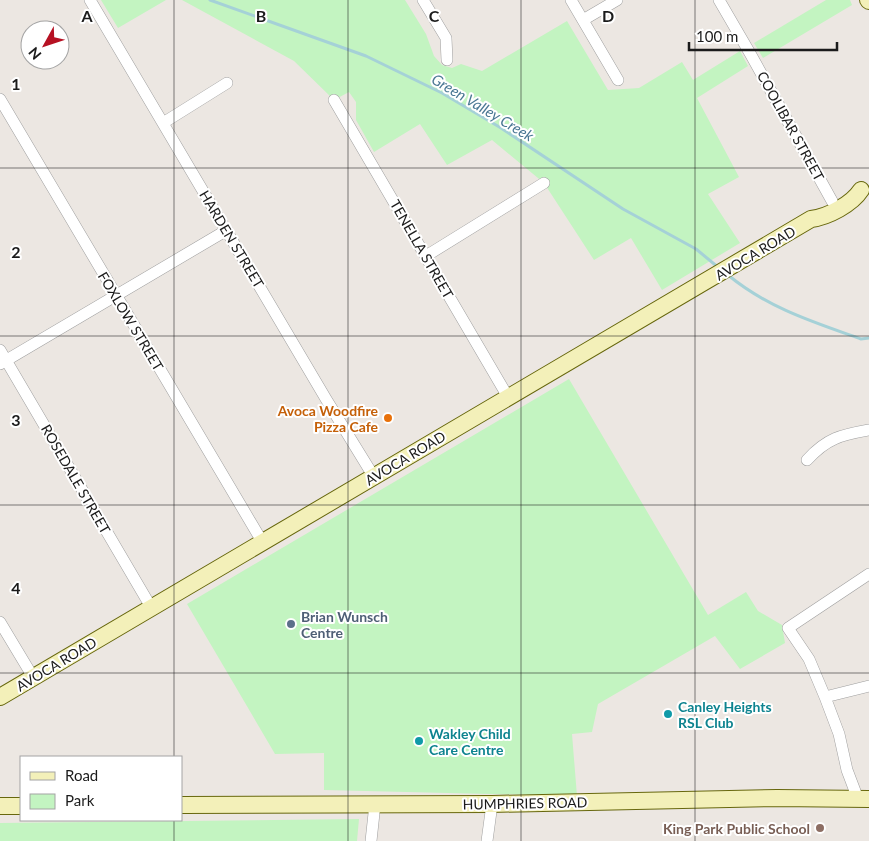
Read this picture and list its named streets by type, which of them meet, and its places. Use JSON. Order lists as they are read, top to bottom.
{
  "streets": {
    "main road": ["AVOCA ROAD", "HUMPHRIES ROAD"],
    "street": [
      "COOLIBAR STREET",
      "HARDEN STREET",
      "TENELLA STREET",
      "FOXLOW STREET",
      "ROSEDALE STREET"
    ]
  },
  "crossings": [
    ["COOLIBAR STREET", "AVOCA ROAD"],
    ["HARDEN STREET", "AVOCA ROAD"],
    ["TENELLA STREET", "AVOCA ROAD"],
    ["AVOCA ROAD", "FOXLOW STREET"],
    ["AVOCA ROAD", "ROSEDALE STREET"]
  ],
  "water": ["Green Valley Creek"],
  "places": [
    "Avoca Woodfire Pizza Cafe",
    "Brian Wunsch Centre",
    "Canley Heights RSL Club",
    "Wakley Child Care Centre",
    "King Park Public School"
  ],
  "legend": ["Road", "Park"],
  "scale_bar": "100 m",
  "north": "bottom left",
  "grid": {
    "columns": [
      "A",
      "B",
      "C",
      "D"
    ],
    "rows": [
      "1",
      "2",
      "3",
      "4"
    ]
  }
}
